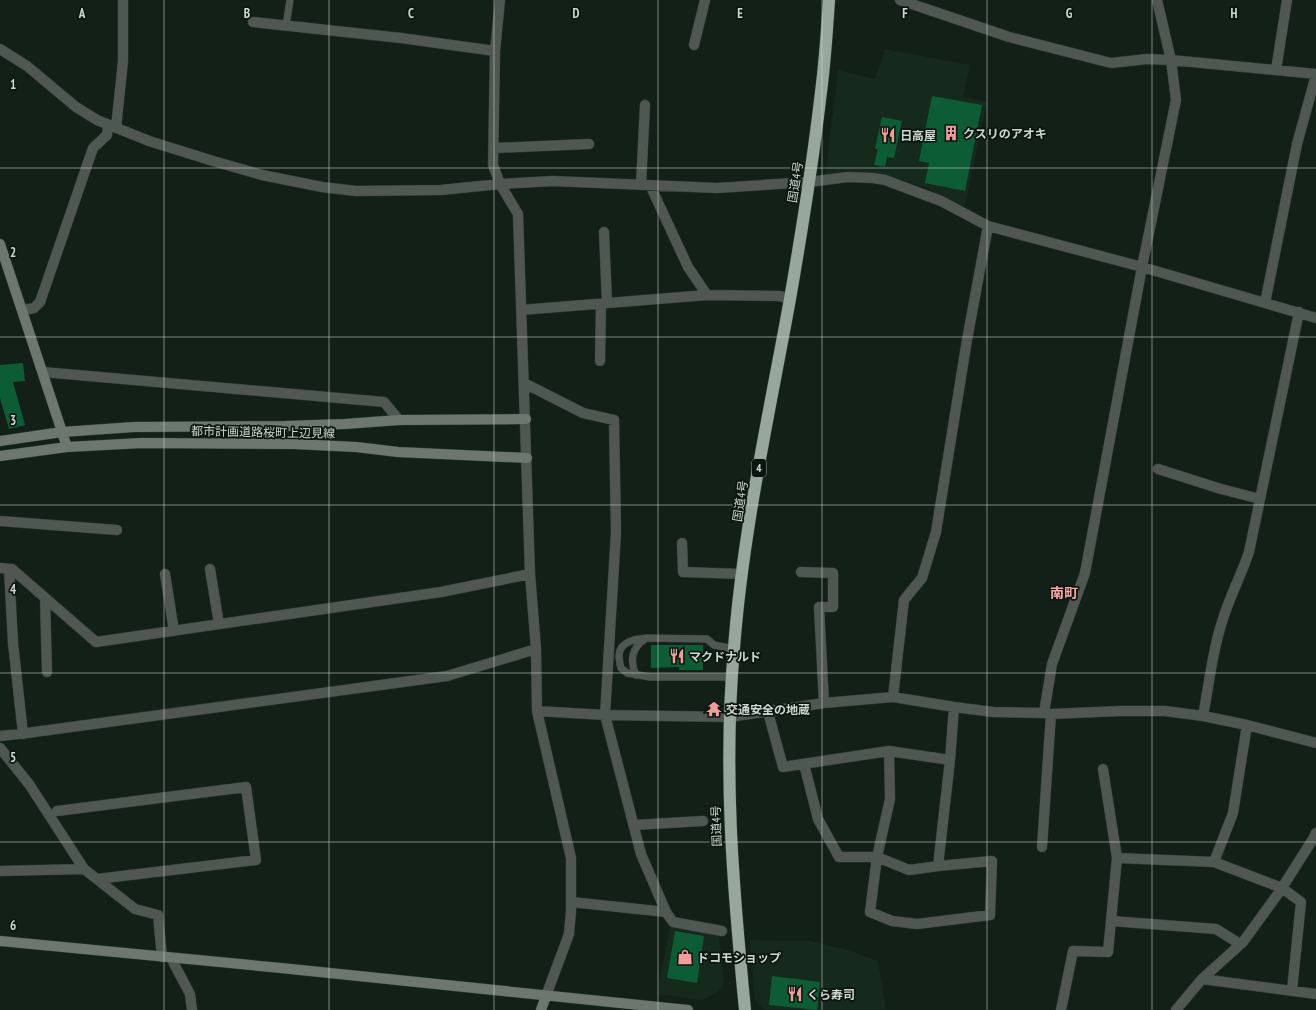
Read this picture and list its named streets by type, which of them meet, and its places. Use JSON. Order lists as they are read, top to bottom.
{
  "streets": {
    "highway": ["国道4号", "4"],
    "street": ["都市計画道路桜町上辺見線"]
  },
  "districts": ["南町"],
  "places": {
    "building": ["クスリのアオキ"],
    "restaurant": ["日高屋", "マクドナルド", "くら寿司"],
    "temple": ["交通安全の地蔵"],
    "shop": ["ドコモショップ"]
  },
  "grid": {
    "columns": [
      "A",
      "B",
      "C",
      "D",
      "E",
      "F",
      "G",
      "H"
    ],
    "rows": [
      "1",
      "2",
      "3",
      "4",
      "5",
      "6"
    ]
  }
}
